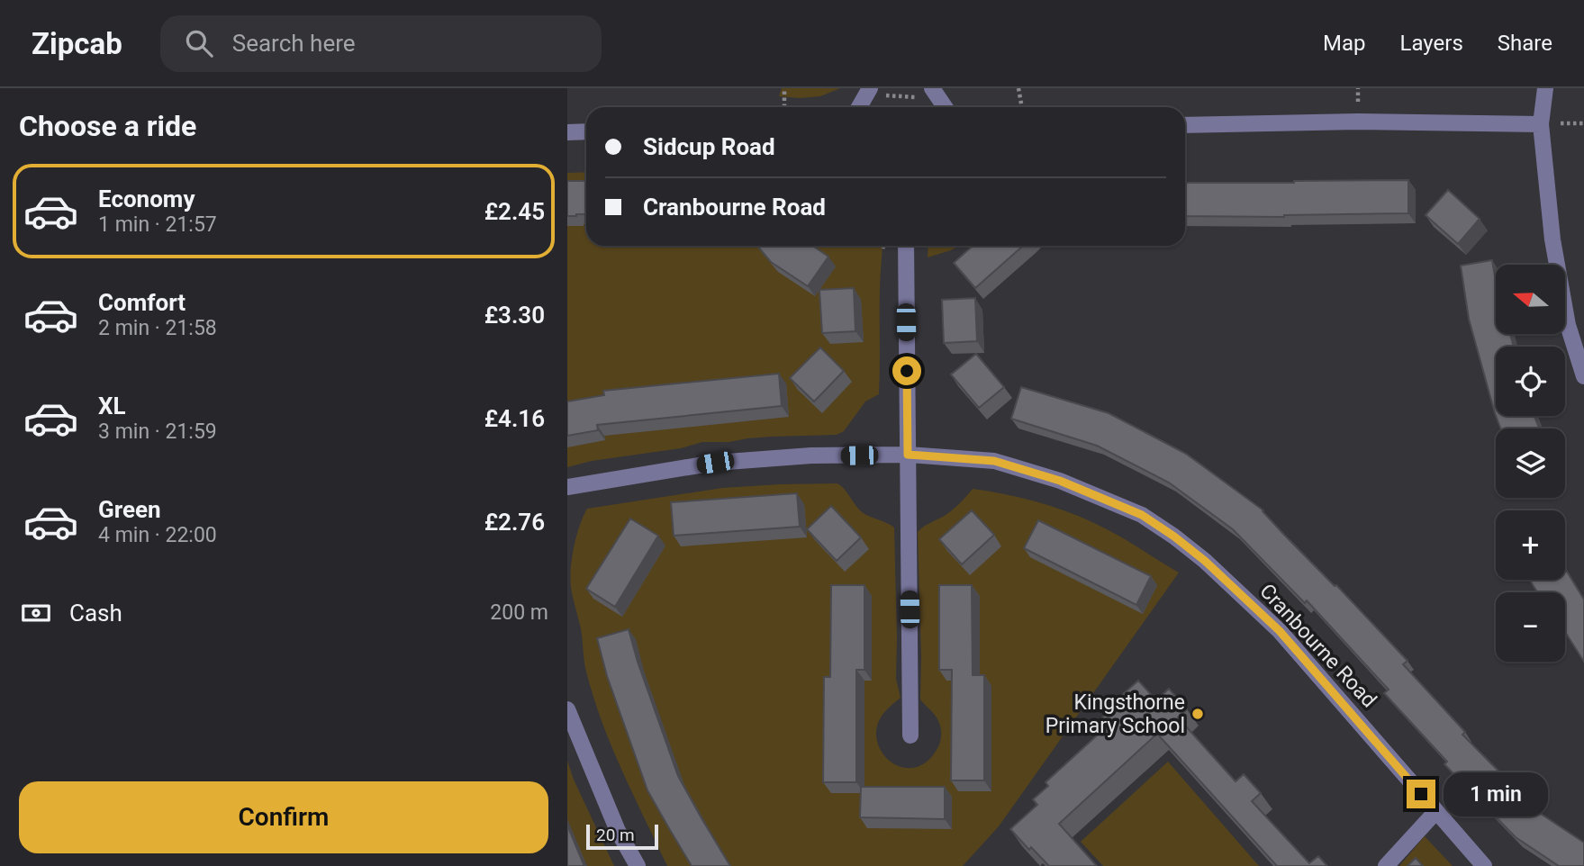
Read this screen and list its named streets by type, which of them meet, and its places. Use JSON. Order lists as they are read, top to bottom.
{
  "streets": {
    "street": ["Cranbourne Road"]
  },
  "places": ["Kingsthorne Primary School"],
  "scale_bar": "20 m",
  "north": "left",
  "page": {
    "header": "Zipcab",
    "search": "Search here",
    "nav": ["Map", "Layers", "Share"],
    "heading": "Choose a ride",
    "banner": ["Sidcup Road", "Cranbourne Road"],
    "list": [
      {
        "name": "Economy",
        "note": "1 min · 21:57",
        "value": "£2.45"
      },
      {
        "name": "Comfort",
        "note": "2 min · 21:58",
        "value": "£3.30"
      },
      {
        "name": "XL",
        "note": "3 min · 21:59",
        "value": "£4.16"
      },
      {
        "name": "Green",
        "note": "4 min · 22:00",
        "value": "£2.76"
      }
    ],
    "map_buttons": ["+", "−"],
    "pay": ["Cash", "200 m"],
    "buttons": "Confirm",
    "bubble": "1 min",
    "scale": "20 m"
  }
}
